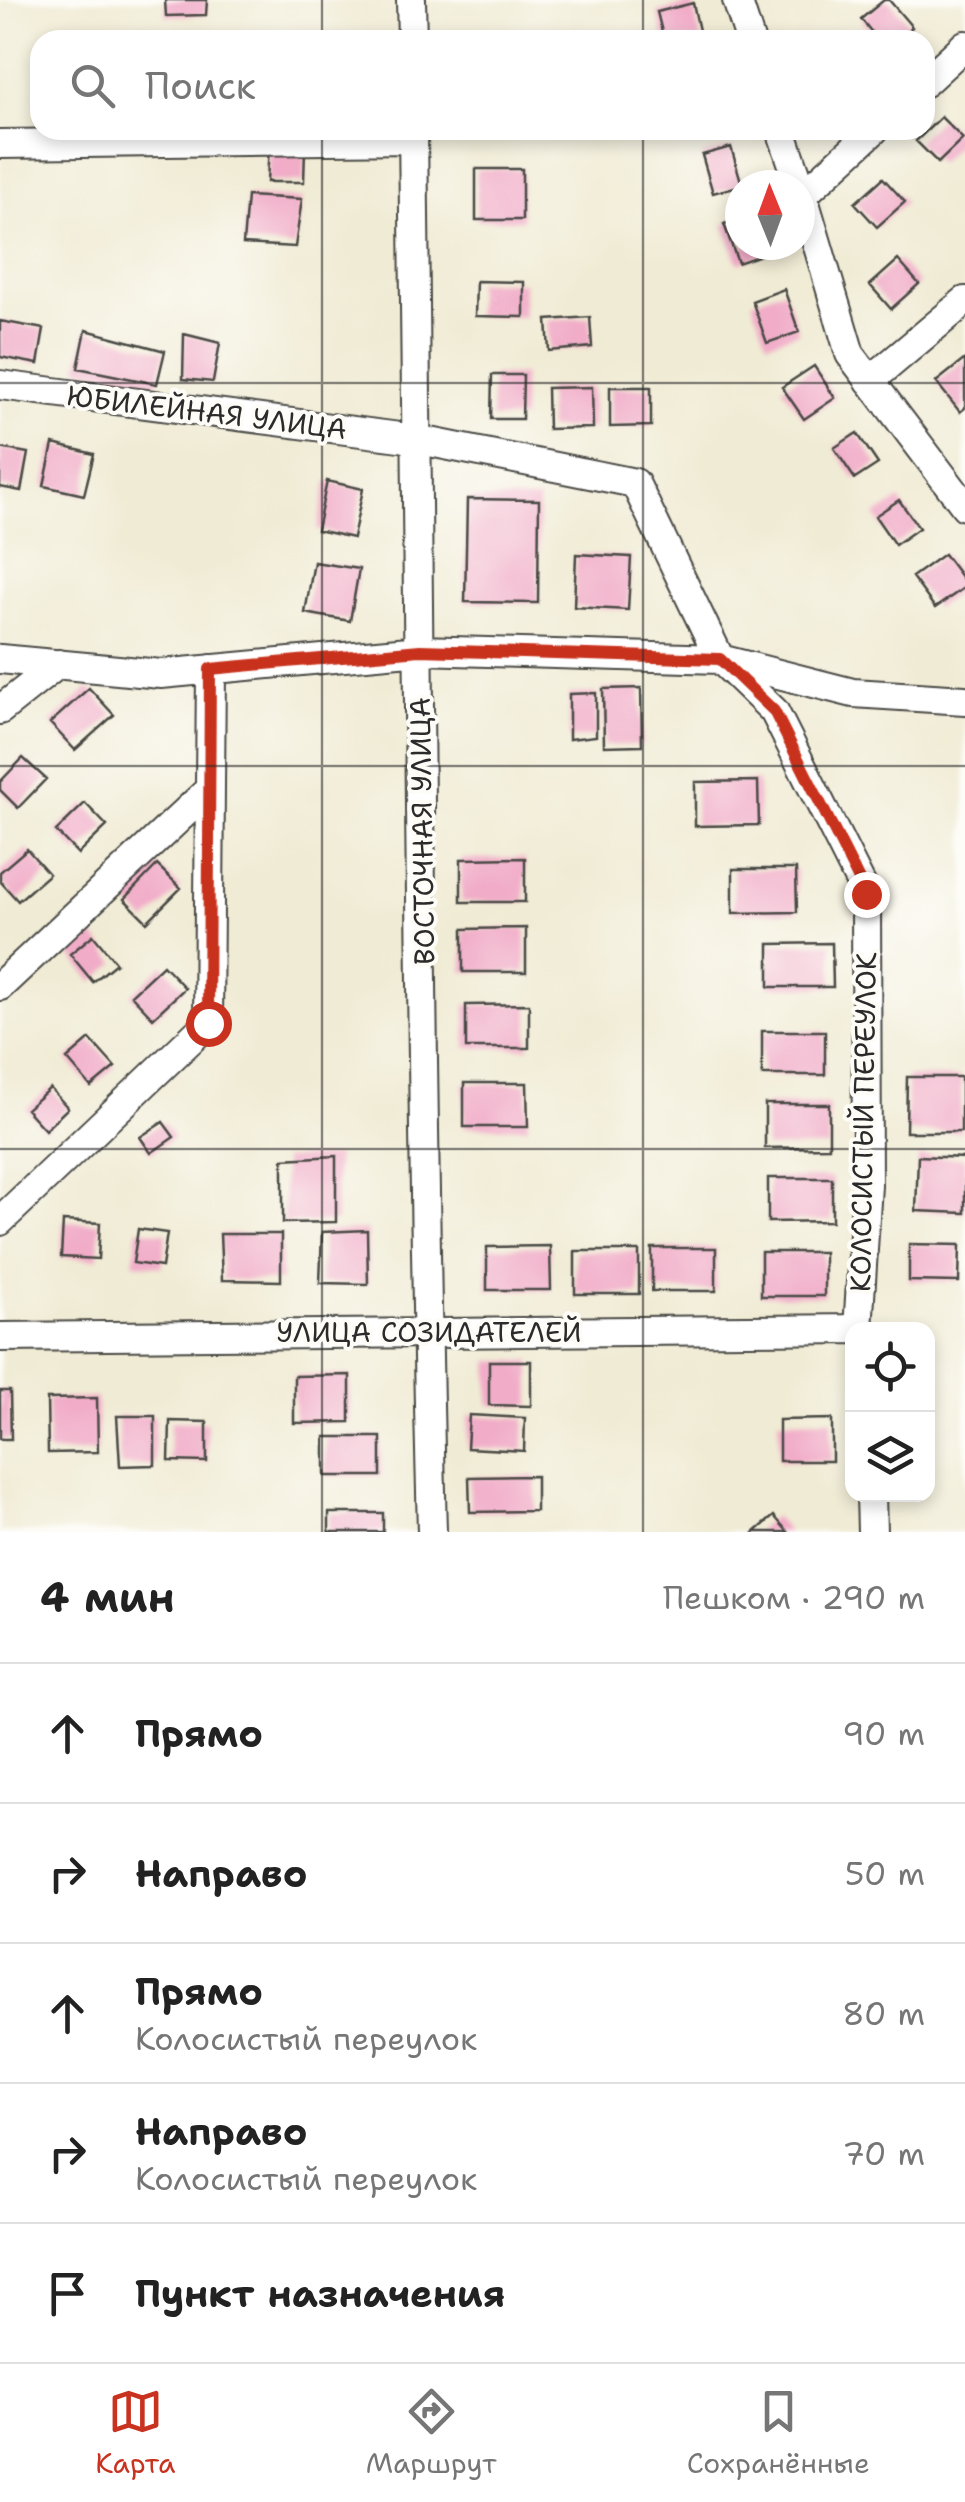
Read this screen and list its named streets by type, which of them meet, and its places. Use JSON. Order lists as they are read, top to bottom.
{
  "streets": {
    "street": [
      "ЮБИЛЕЙНАЯ УЛИЦА",
      "ВОСТОЧНАЯ УЛИЦА",
      "КОЛОСИСТЫЙ ПЕРЕУЛОК",
      "УЛИЦА СОЗИДАТЕЛЕЙ"
    ]
  },
  "crossings": [
    ["ЮБИЛЕЙНАЯ УЛИЦА", "ВОСТОЧНАЯ УЛИЦА"],
    ["ЮБИЛЕЙНАЯ УЛИЦА", "КОЛОСИСТЫЙ ПЕРЕУЛОК"],
    ["ВОСТОЧНАЯ УЛИЦА", "УЛИЦА СОЗИДАТЕЛЕЙ"]
  ],
  "north": "top",
  "page": {
    "search": "Поиск",
    "heading": ["4 мин", "Пешком · 290 m"],
    "list": [
      ["Прямо", "90 m"],
      ["Направо", "50 m"],
      ["Прямо", "Колосистый переулок", "80 m"],
      ["Направо", "Колосистый переулок", "70 m"],
      "Пункт назначения"
    ],
    "nav": ["Карта", "Маршрут", "Сохранённые"]
  }
}
